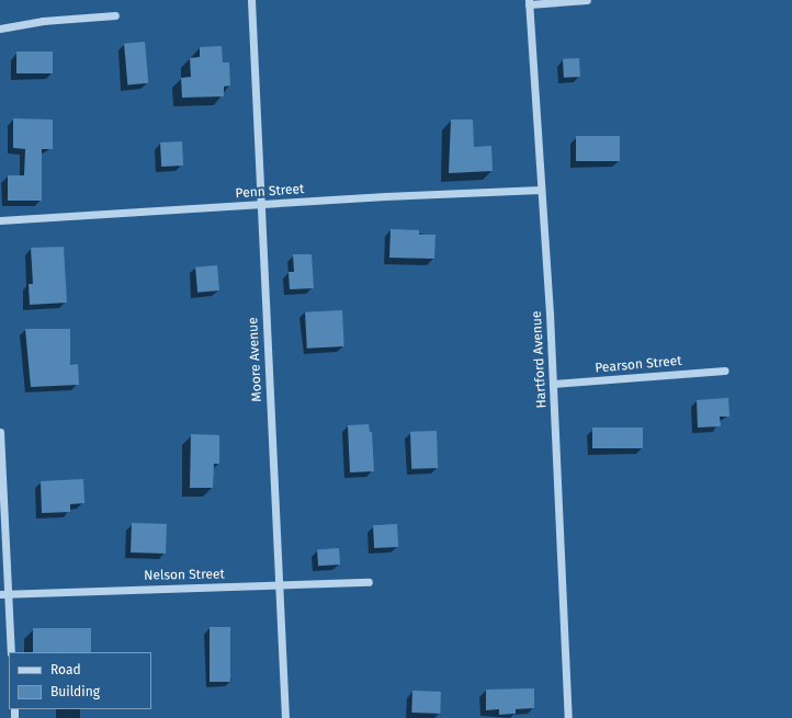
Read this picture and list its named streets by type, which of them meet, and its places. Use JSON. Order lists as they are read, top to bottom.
{
  "streets": {
    "street": [
      "Penn Street",
      "Moore Avenue",
      "Hartford Avenue",
      "Pearson Street",
      "Nelson Street"
    ]
  },
  "crossings": [
    ["Penn Street", "Moore Avenue"],
    ["Penn Street", "Hartford Avenue"],
    ["Moore Avenue", "Nelson Street"],
    ["Hartford Avenue", "Pearson Street"]
  ],
  "legend": ["Road", "Building"]
}
